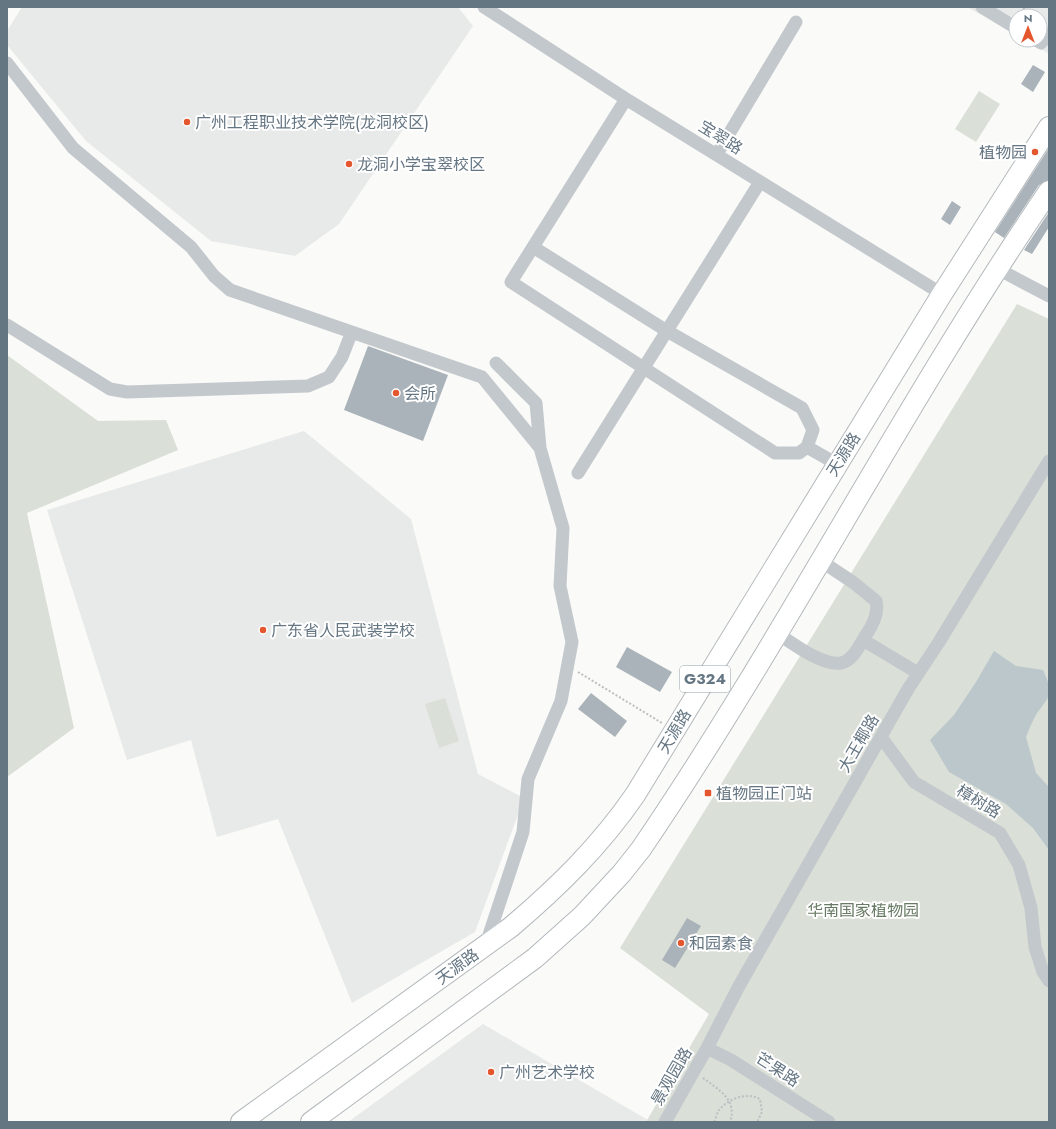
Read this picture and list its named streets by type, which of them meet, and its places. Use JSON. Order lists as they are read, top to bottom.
{
  "streets": {
    "highway": ["天源路", "G324"],
    "street": [
      "宝翠路",
      "大王椰路",
      "樟树路",
      "芒果路",
      "景观园路"
    ]
  },
  "crossings": [
    ["宝翠路", "天源路"],
    ["大王椰路", "樟树路"],
    ["大王椰路", "芒果路"],
    ["大王椰路", "景观园路"],
    ["芒果路", "景观园路"]
  ],
  "parks": ["华南国家植物园"],
  "places": {
    "other": [
      "广州工程职业技术学院(龙洞校区)",
      "植物园",
      "龙洞小学宝翠校区",
      "会所",
      "广东省人民武装学校",
      "和园素食",
      "广州艺术学校"
    ],
    "transit": ["植物园正门站"]
  },
  "north": "top"
}
